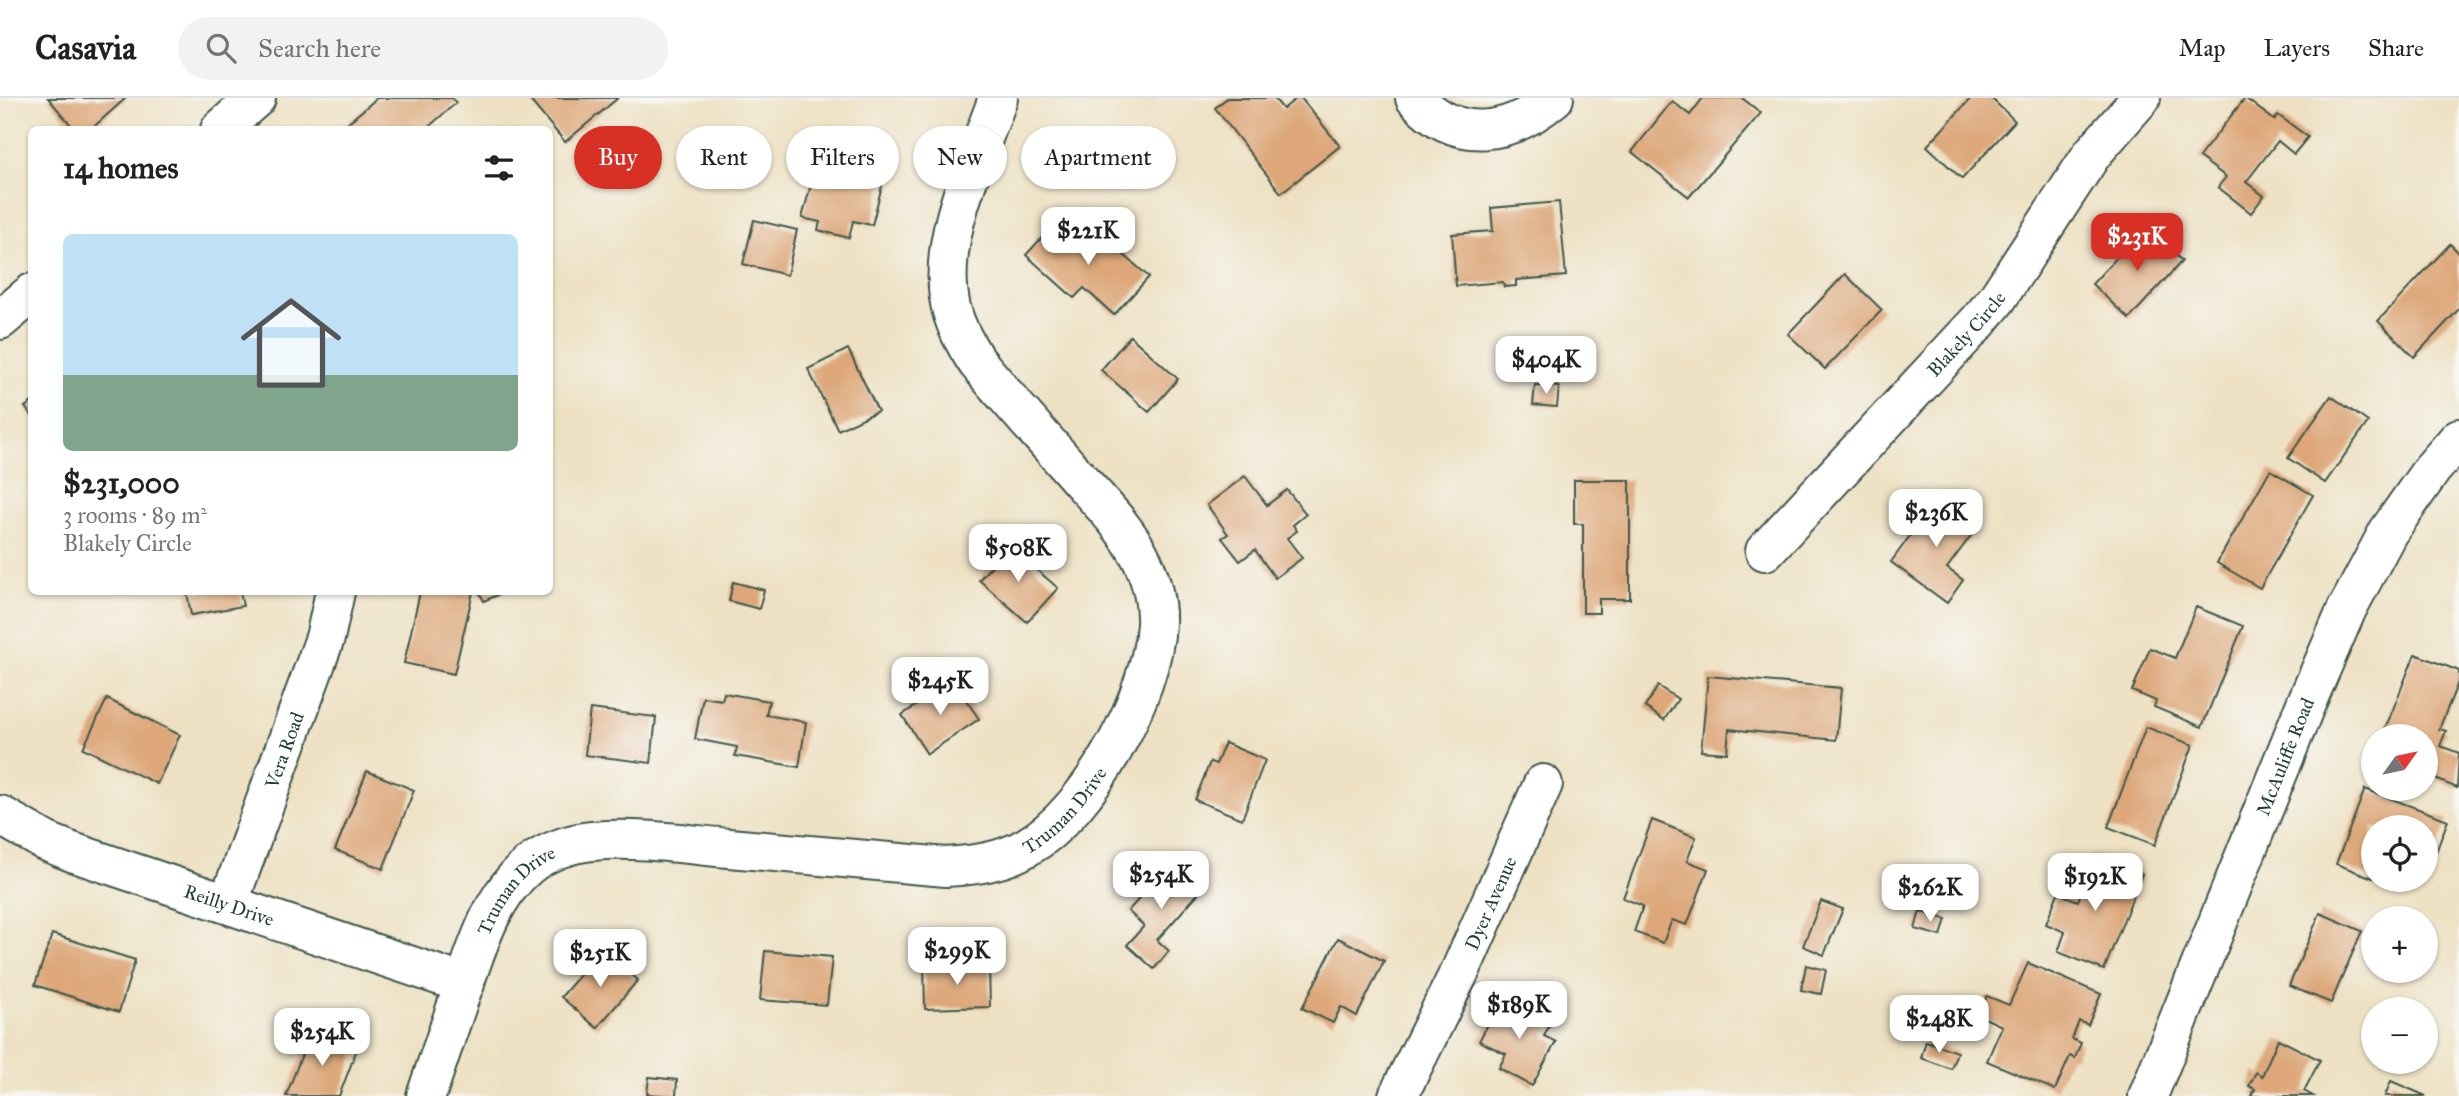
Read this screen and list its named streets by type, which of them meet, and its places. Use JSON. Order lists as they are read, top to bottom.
{
  "streets": {
    "street": [
      "Blakely Circle",
      "Vera Road",
      "McAuliffe Road",
      "Truman Drive",
      "Dyer Avenue",
      "Reilly Drive"
    ]
  },
  "crossings": [
    ["Vera Road", "Reilly Drive"],
    ["Truman Drive", "Reilly Drive"]
  ],
  "north": "top right",
  "page": {
    "header": "Casavia",
    "search": "Search here",
    "nav": ["Map", "Layers", "Share"],
    "chip": [
      "Buy",
      "Rent",
      "Filters",
      "New",
      "Apartment"
    ],
    "heading": "14 homes",
    "price": [
      "$221K",
      "$231K",
      "$404K",
      "$236K",
      "$508K",
      "$245K",
      "$254K",
      "$192K",
      "$262K",
      "$299K",
      "$251K",
      "$189K",
      "$248K",
      "$254K"
    ],
    "list": [
      {
        "name": "$231,000",
        "note": "3 rooms · 89 m² · Blakely Circle"
      }
    ],
    "map_buttons": ["+", "−"]
  }
}
